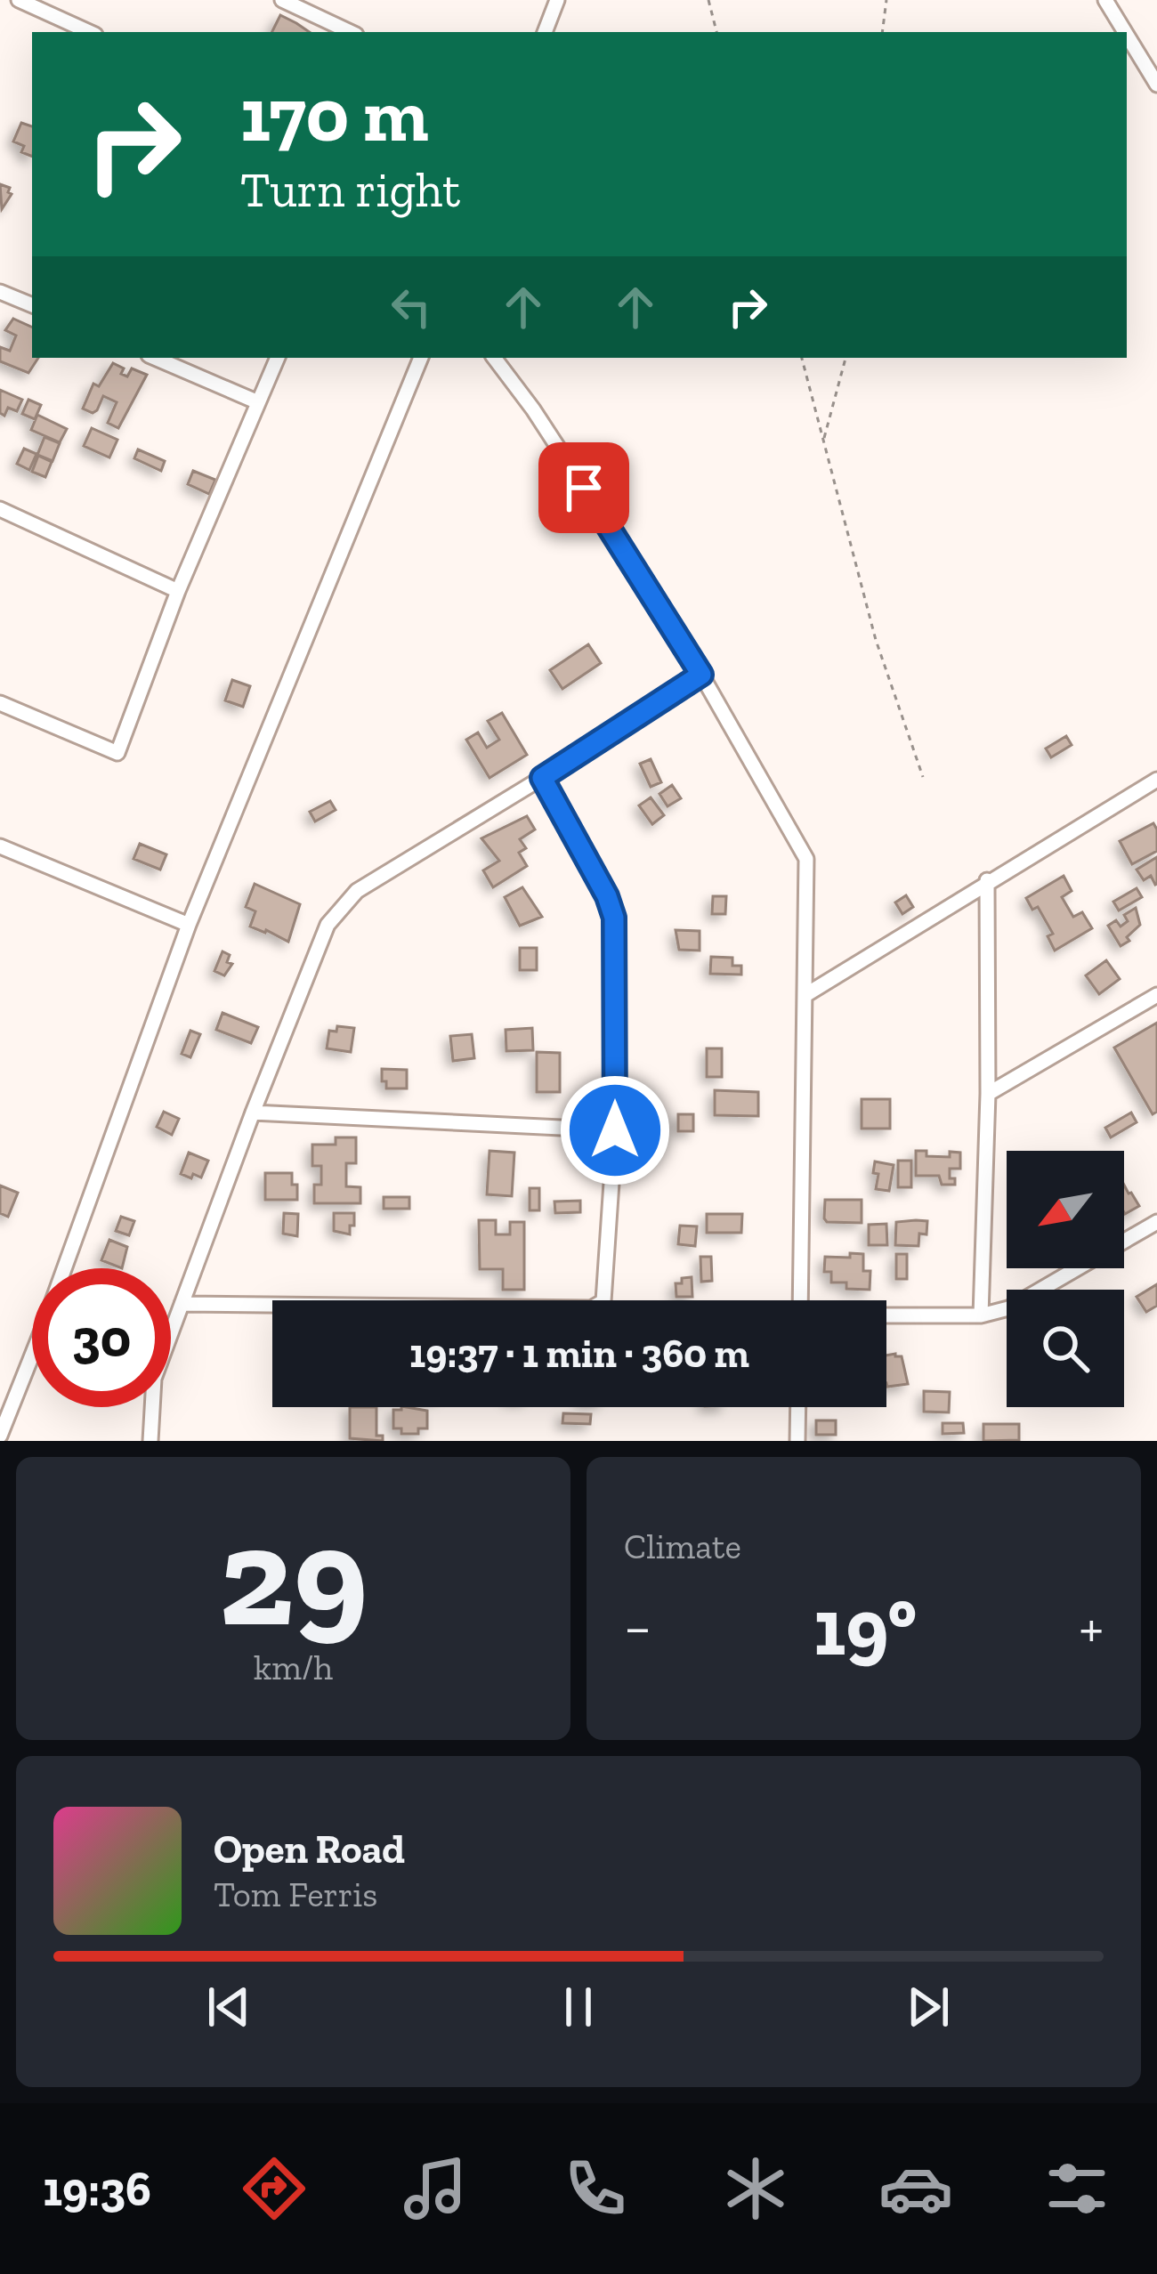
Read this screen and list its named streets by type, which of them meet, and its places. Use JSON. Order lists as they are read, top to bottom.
{
  "north": "bottom left",
  "page": {
    "turn": ["170 m", "Turn right"],
    "limit": "30",
    "trip": "19:37 · 1 min · 360 m",
    "tile": [
      ["29", "km/h"],
      "Climate"
    ],
    "heat": ["−", "19°", "+"],
    "song": ["Open Road", "Tom Ferris"],
    "tabs": "19:36"
  }
}
